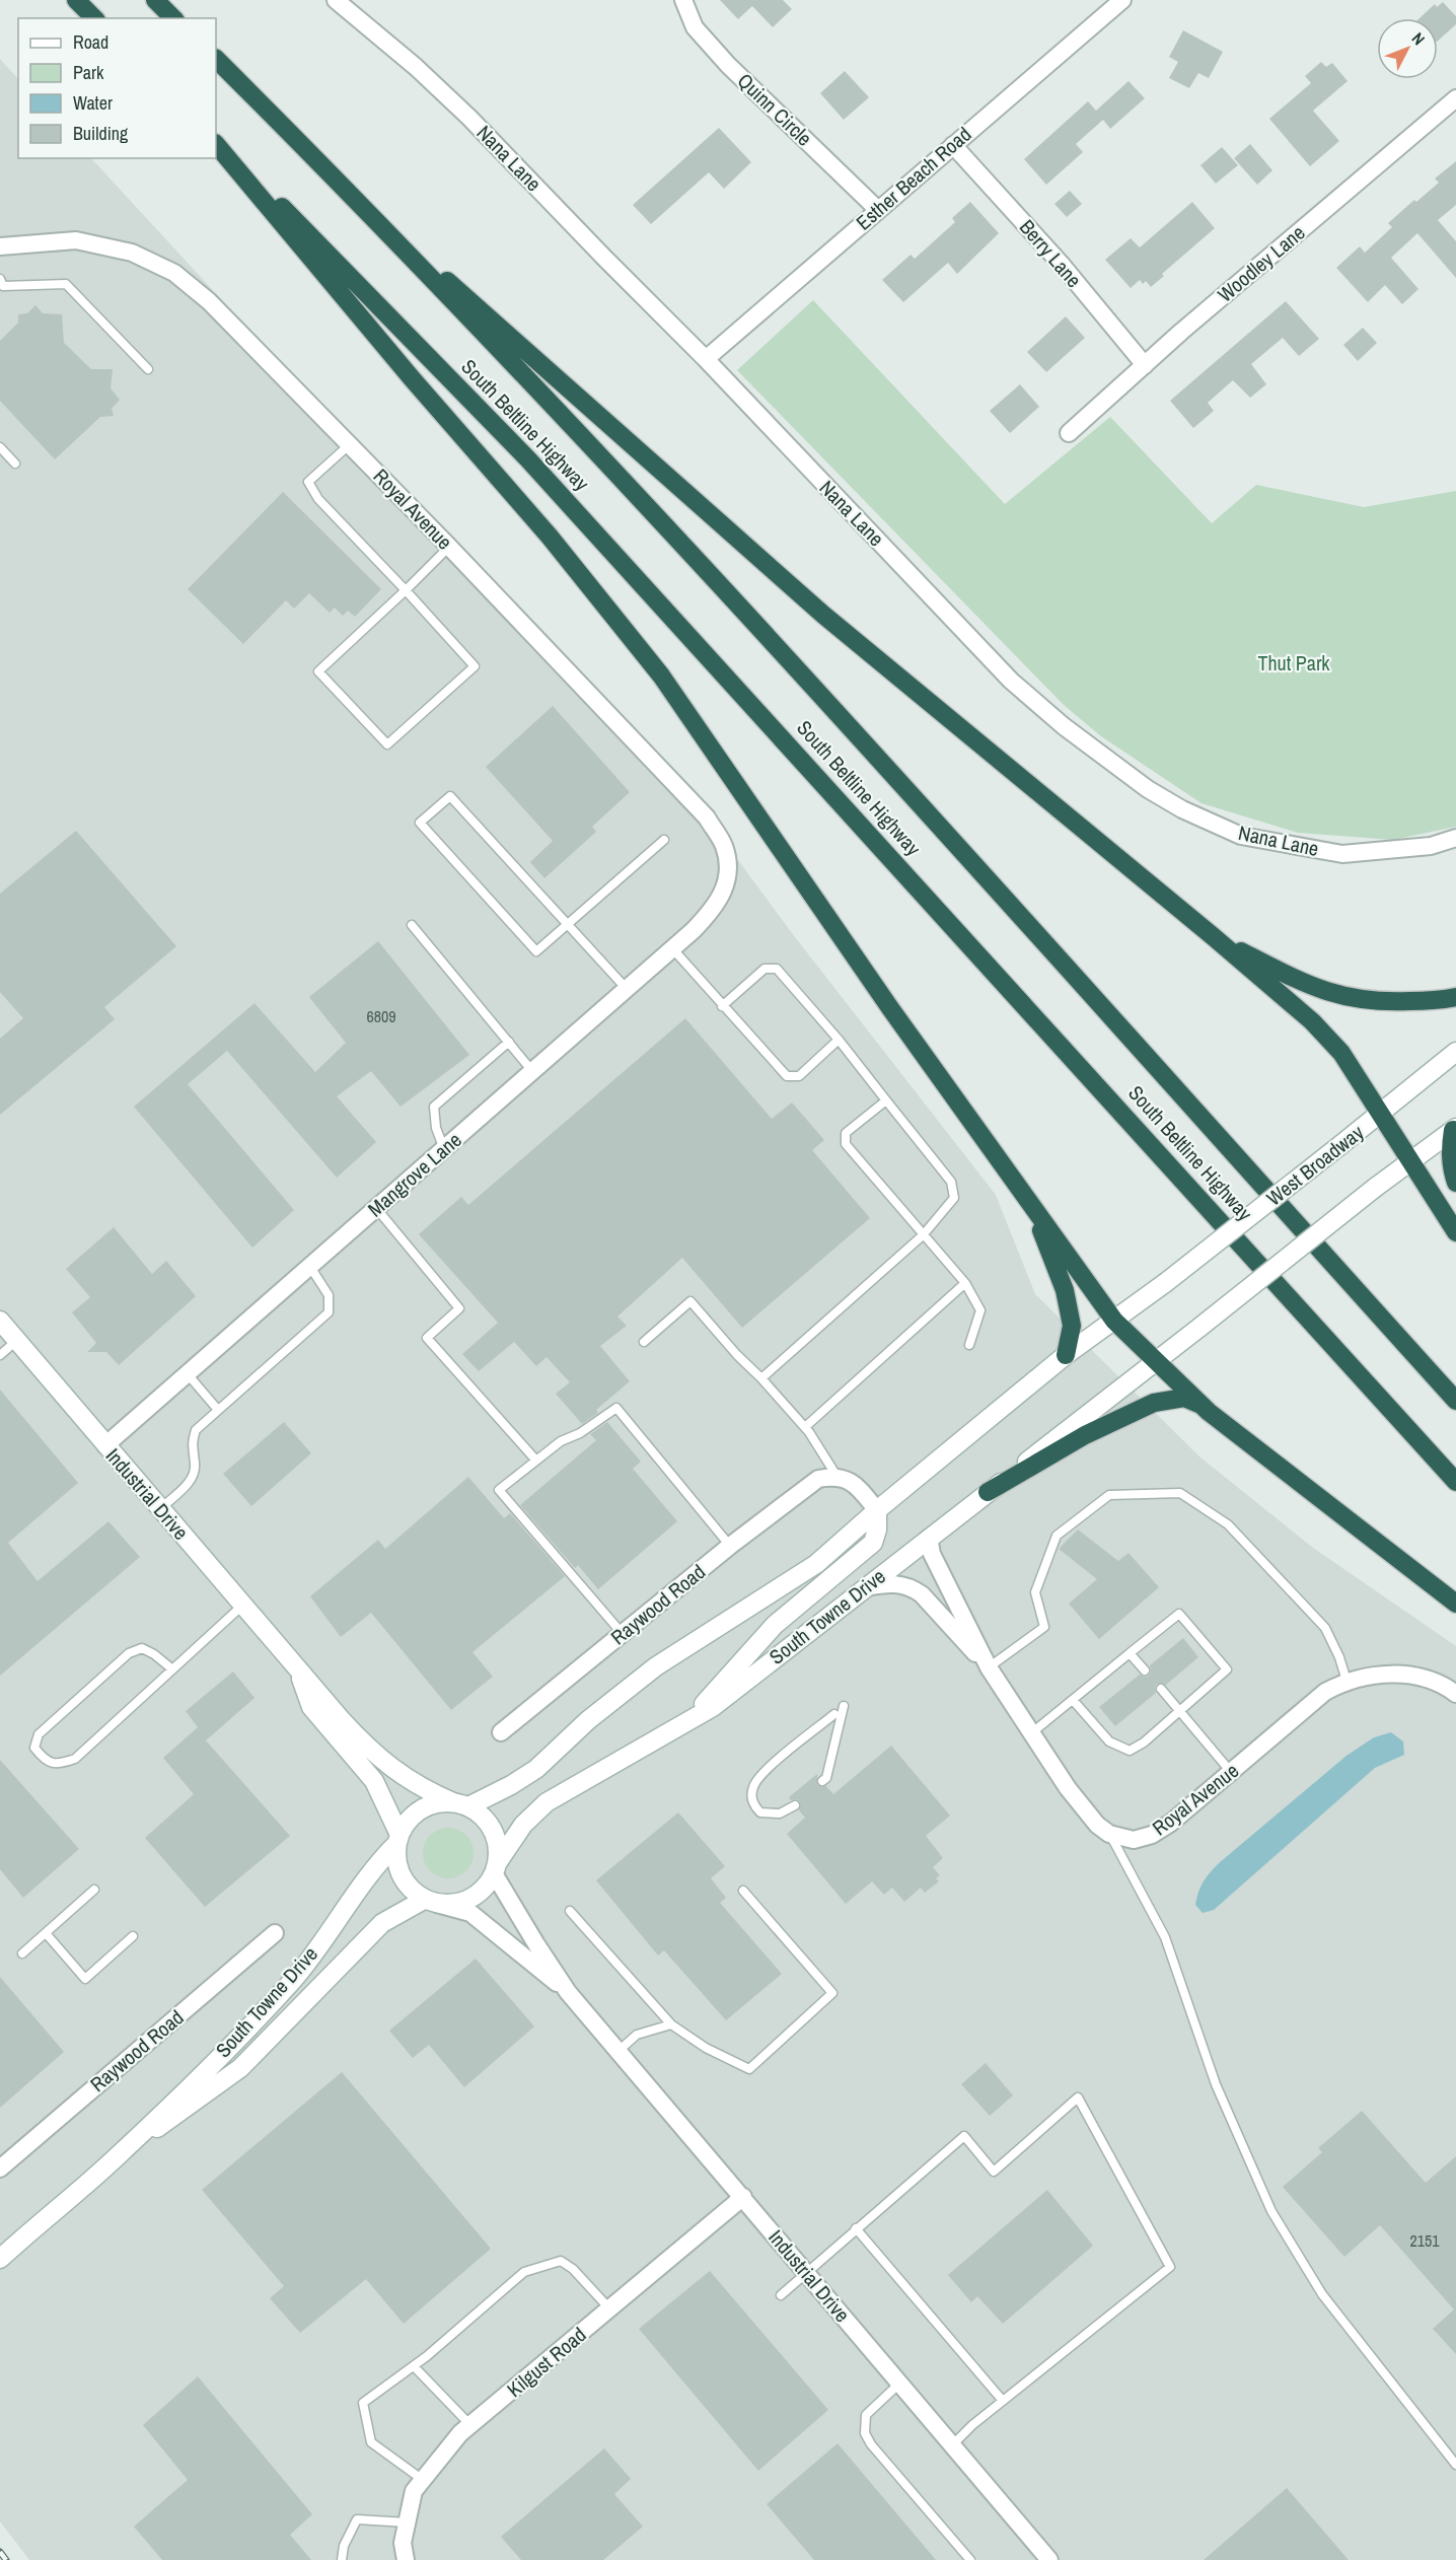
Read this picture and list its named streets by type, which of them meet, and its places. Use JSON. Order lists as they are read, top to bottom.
{
  "streets": {
    "highway": ["South Beltline Highway"],
    "street": [
      "Quinn Circle",
      "Nana Lane",
      "Esther Beach Road",
      "Berry Lane",
      "Woodley Lane",
      "Royal Avenue",
      "West Broadway",
      "Mangrove Lane",
      "Industrial Drive",
      "Raywood Road",
      "South Towne Drive",
      "Kilgust Road"
    ]
  },
  "crossings": [
    ["Quinn Circle", "Esther Beach Road"],
    ["Nana Lane", "Esther Beach Road"],
    ["Esther Beach Road", "Berry Lane"],
    ["Berry Lane", "Woodley Lane"],
    ["Royal Avenue", "Mangrove Lane"],
    ["Mangrove Lane", "Industrial Drive"],
    ["Industrial Drive", "South Towne Drive"],
    ["Industrial Drive", "Kilgust Road"]
  ],
  "parks": ["Thut Park"],
  "house_numbers": ["6809", "2151"],
  "legend": [
    "Road",
    "Park",
    "Water",
    "Building"
  ],
  "north": "top right"
}
